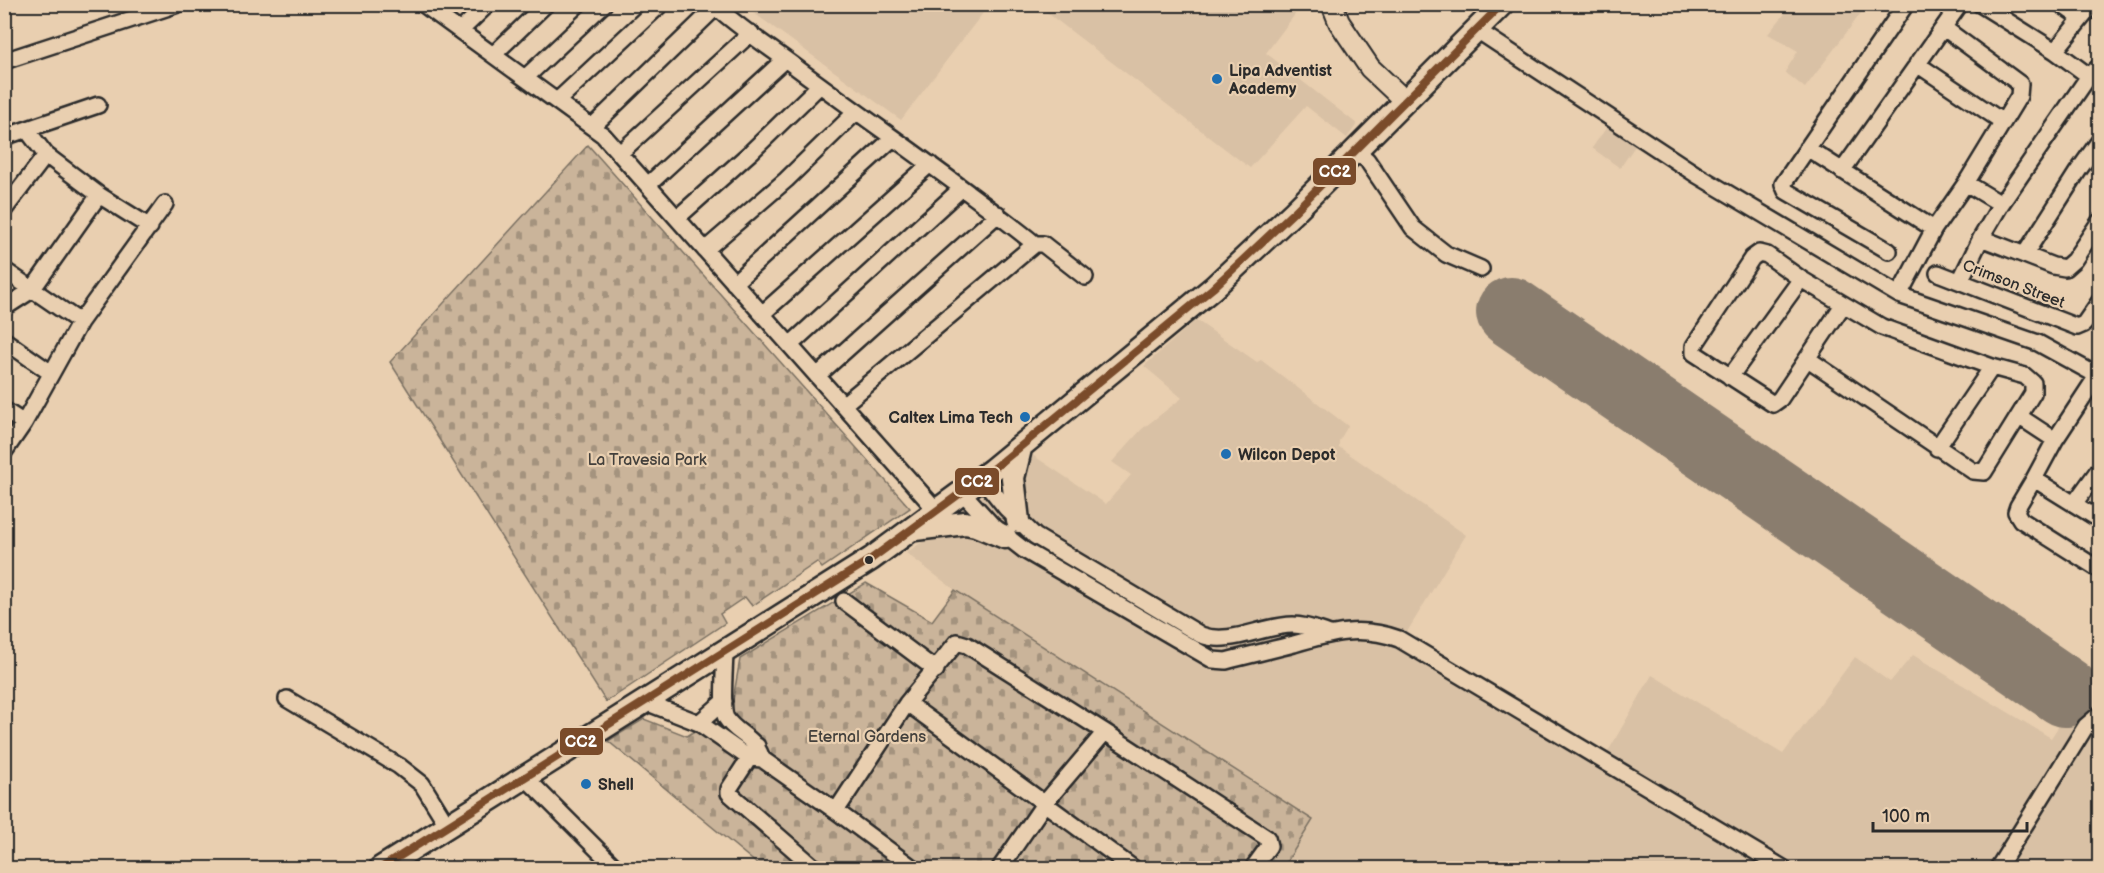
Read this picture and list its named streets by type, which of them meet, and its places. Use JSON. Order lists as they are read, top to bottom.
{
  "streets": {
    "street": ["Crimson Street"]
  },
  "parks": ["La Travesia Park", "Eternal Gardens"],
  "places": [
    "Lipa Adventist Academy",
    "Caltex Lima Tech",
    "Wilcon Depot",
    "Shell"
  ],
  "lines": ["transit line CC2"],
  "scale_bar": "100 m"
}
